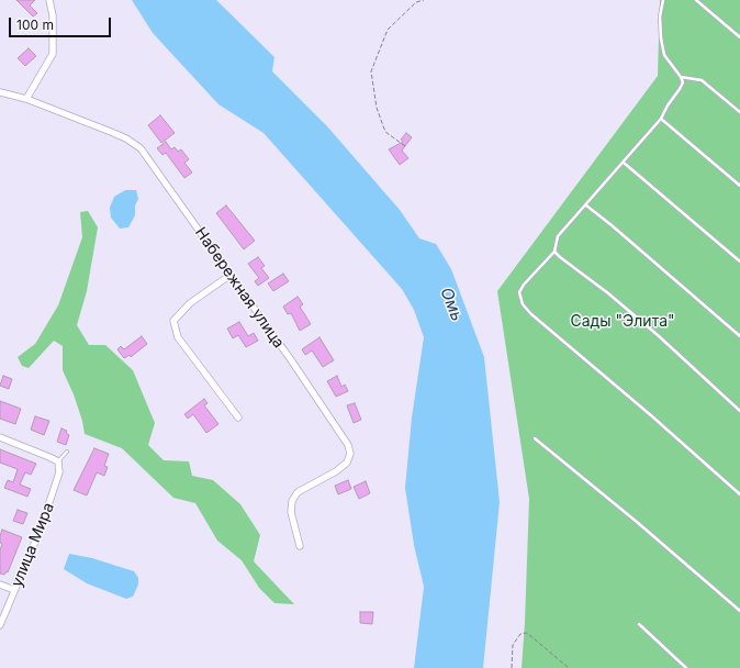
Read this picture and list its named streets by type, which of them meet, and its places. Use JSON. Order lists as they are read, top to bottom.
{
  "streets": {
    "street": ["Набережная улица", "улица Мира"]
  },
  "water": ["Омь"],
  "parks": ["Сады \"Элита\""],
  "scale_bar": "100 m"
}
